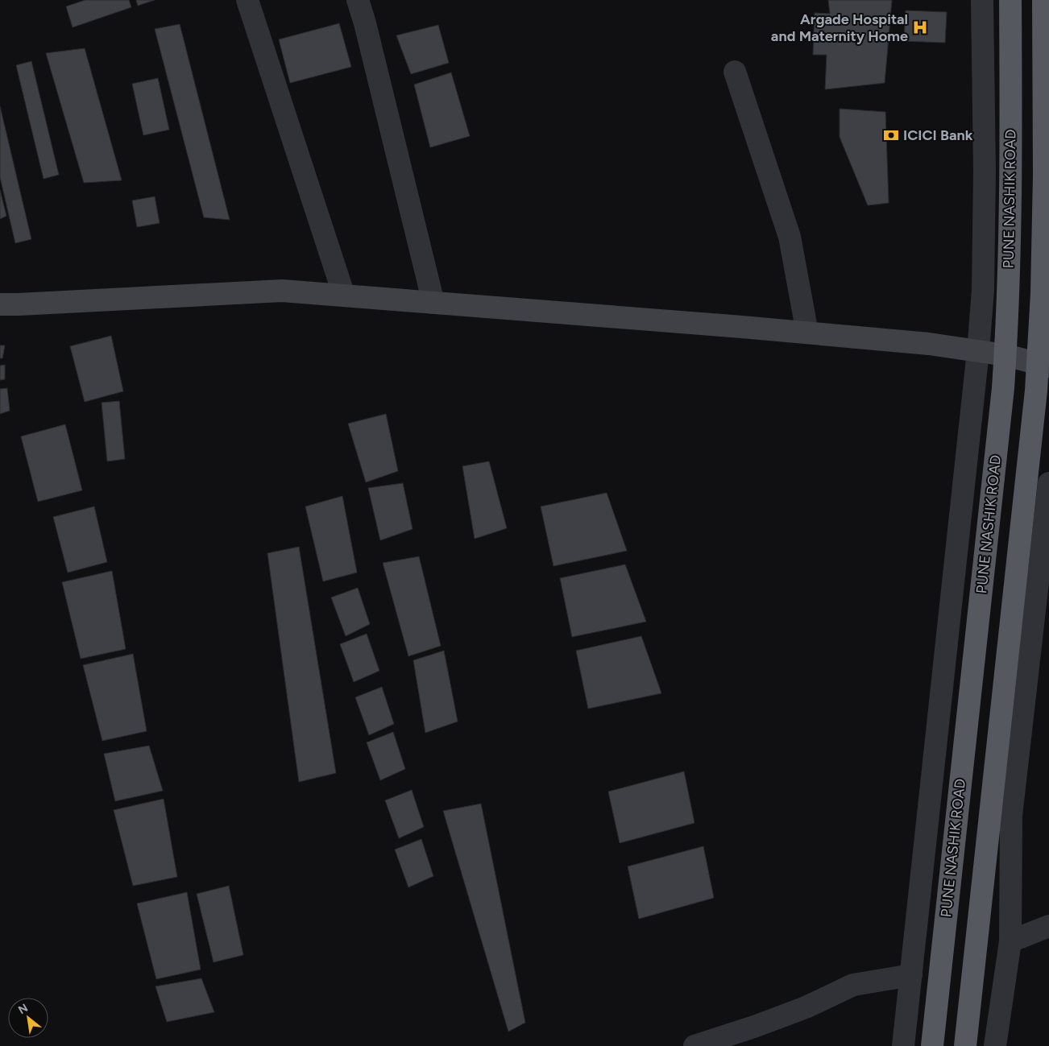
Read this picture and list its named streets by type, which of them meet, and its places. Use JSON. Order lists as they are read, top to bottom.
{
  "streets": {
    "highway": ["PUNE NASHIK ROAD"]
  },
  "places": {
    "hospital": ["Argade Hospital and Maternity Home"],
    "bank": ["ICICI Bank"]
  },
  "north": "top left"
}
